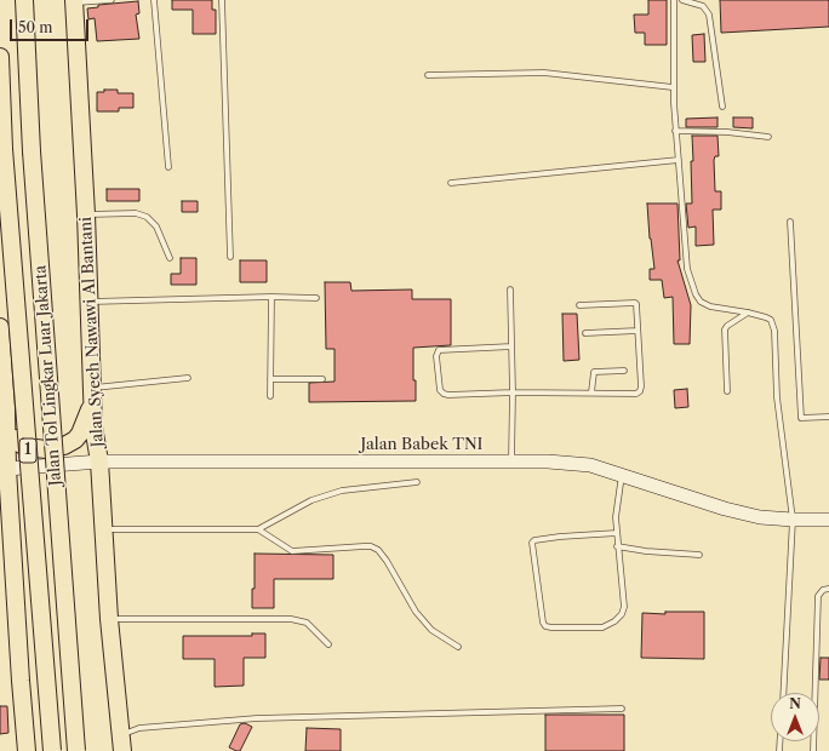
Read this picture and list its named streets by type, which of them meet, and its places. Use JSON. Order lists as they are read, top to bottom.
{
  "streets": {
    "highway": ["Jalan Syech Nawawi Al Bantani", "Jalan Tol Lingkar Luar Jakarta", "1"],
    "street": ["Jalan Babek TNI"]
  },
  "crossings": [
    ["Jalan Syech Nawawi Al Bantani", "Jalan Babek TNI"]
  ],
  "scale_bar": "50 m",
  "north": "top"
}
